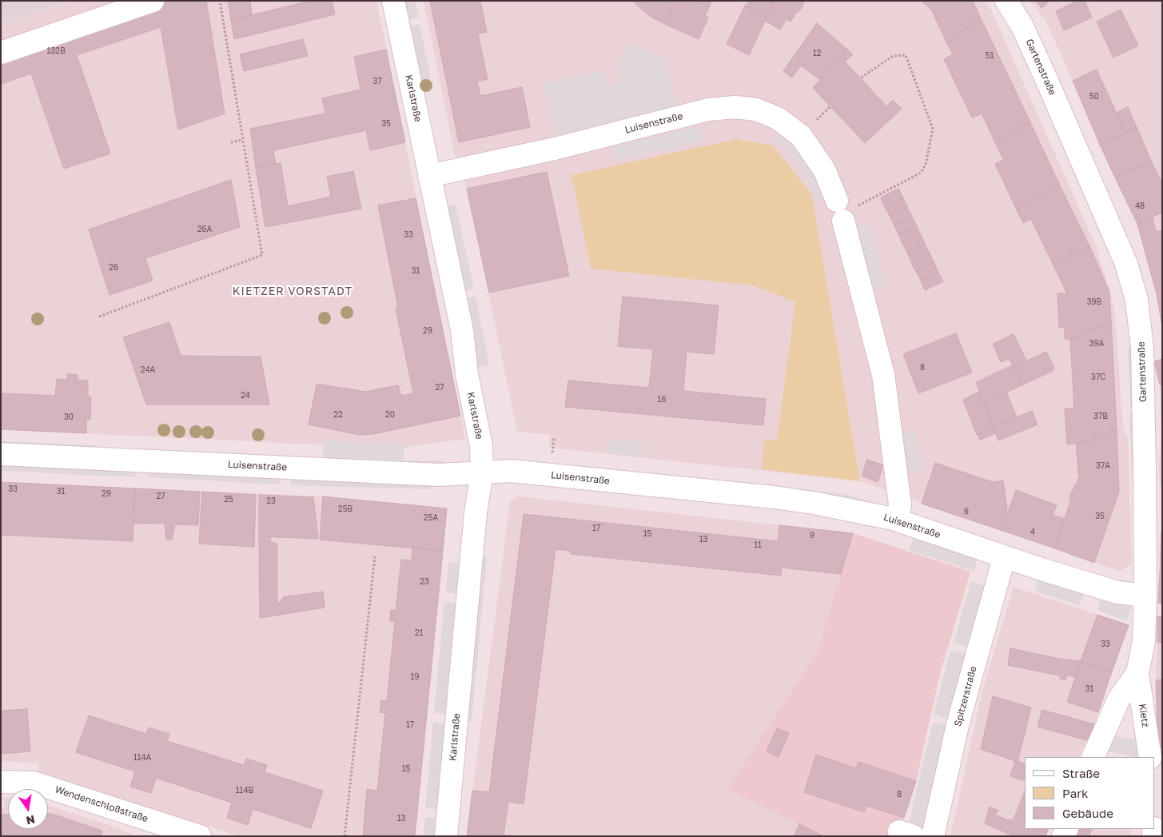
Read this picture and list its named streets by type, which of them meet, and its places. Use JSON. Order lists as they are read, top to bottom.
{
  "streets": {
    "street": [
      "Gartenstraße",
      "Karlstraße",
      "Luisenstraße",
      "Spitzerstraße",
      "Kietz",
      "Wendenschloßstraße"
    ]
  },
  "crossings": [
    ["Gartenstraße", "Luisenstraße"],
    ["Gartenstraße", "Kietz"],
    ["Karlstraße", "Luisenstraße"],
    ["Luisenstraße", "Spitzerstraße"]
  ],
  "districts": ["KIETZER VORSTADT"],
  "house_numbers": [
    "132B",
    "12",
    "51",
    "37",
    "50",
    "35",
    "48",
    "26A",
    "33",
    "26",
    "31",
    "39B",
    "29",
    "39A",
    "8",
    "24A",
    "37C",
    "27",
    "24",
    "16",
    "22",
    "20",
    "37B",
    "30",
    "37A",
    "33",
    "31",
    "29",
    "27",
    "25",
    "23",
    "25B",
    "6",
    "35",
    "25A",
    "17",
    "4",
    "15",
    "9",
    "13",
    "11",
    "23",
    "21",
    "33",
    "19",
    "31",
    "17",
    "114A",
    "15",
    "114B",
    "8",
    "13"
  ],
  "legend": ["Straße", "Park", "Gebäude"],
  "north": "bottom"
}
